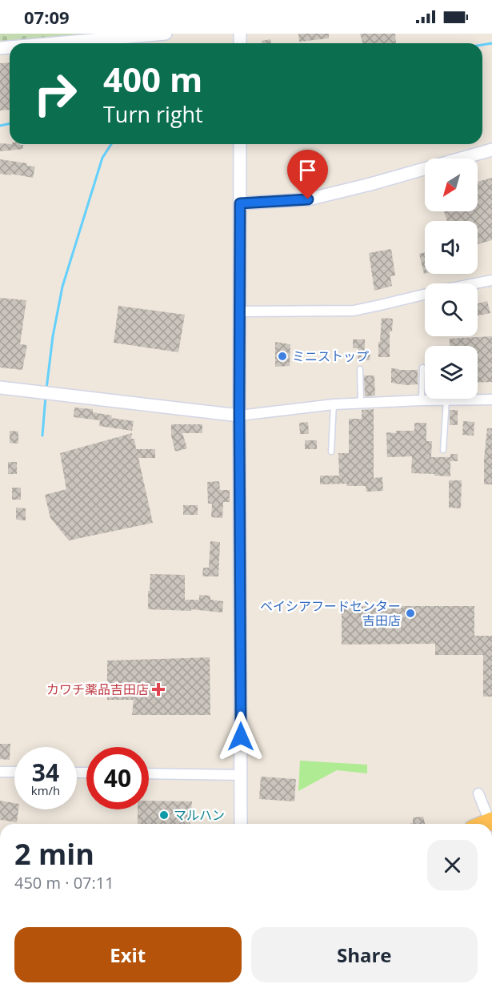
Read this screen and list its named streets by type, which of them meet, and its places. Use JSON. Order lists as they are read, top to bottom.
{
  "places": {
    "other": ["ミニストップ", "ベイシアフードセンター 吉田店", "マルハン"],
    "health": ["カワチ薬品吉田店"]
  },
  "north": "bottom left",
  "page": {
    "status": "07:09",
    "turn": ["400 m", "Turn right"],
    "speed": "34 km/h",
    "limit": "40",
    "heading": ["2 min", "450 m · 07:11"],
    "buttons": ["Exit", "Share"]
  }
}
